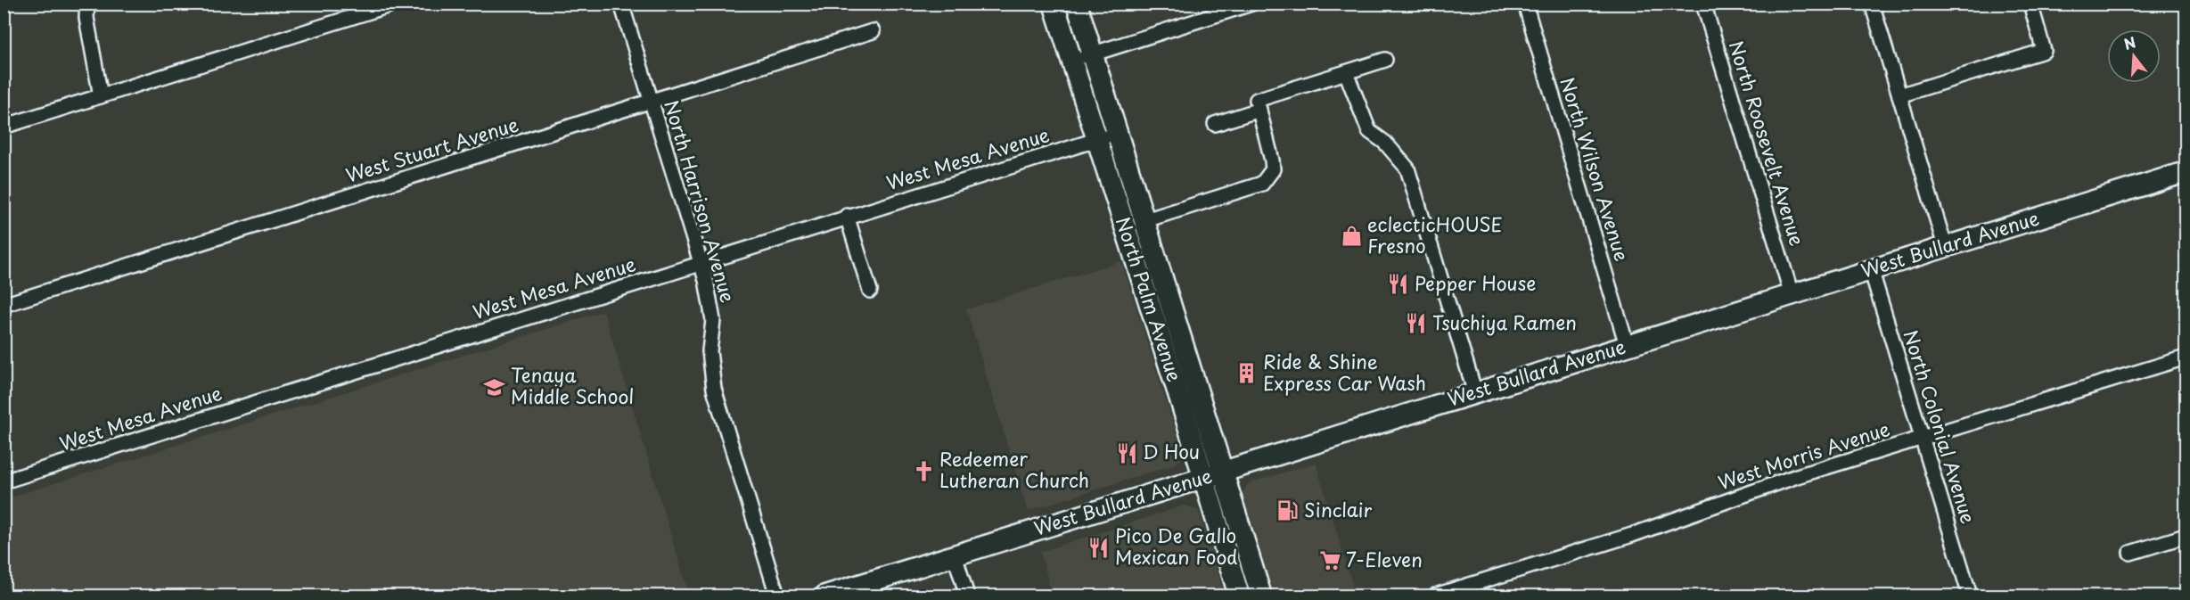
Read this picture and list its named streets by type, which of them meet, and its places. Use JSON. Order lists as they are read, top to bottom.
{
  "streets": {
    "main road": ["West Bullard Avenue", "North Palm Avenue"],
    "street": [
      "North Roosevelt Avenue",
      "West Stuart Avenue",
      "West Mesa Avenue",
      "North Wilson Avenue",
      "North Harrison Avenue",
      "North Colonial Avenue",
      "West Morris Avenue"
    ]
  },
  "crossings": [
    ["North Roosevelt Avenue", "West Bullard Avenue"],
    ["West Stuart Avenue", "North Harrison Avenue"],
    ["West Mesa Avenue", "North Harrison Avenue"],
    ["West Mesa Avenue", "North Palm Avenue"],
    ["North Wilson Avenue", "West Bullard Avenue"],
    ["West Bullard Avenue", "North Palm Avenue"],
    ["West Bullard Avenue", "North Colonial Avenue"],
    ["North Colonial Avenue", "West Morris Avenue"]
  ],
  "places": {
    "shop": ["eclecticHOUSE Fresno"],
    "restaurant": [
      "Pepper House",
      "Tsuchiya Ramen",
      "D Hou",
      "Pico De Gallo Mexican Food"
    ],
    "building": ["Ride & Shine Express Car Wash"],
    "school or university": ["Tenaya Middle School"],
    "church": ["Redeemer Lutheran Church"],
    "fuel station": ["Sinclair"],
    "supermarket": ["7-Eleven"]
  },
  "north": "top"
}
